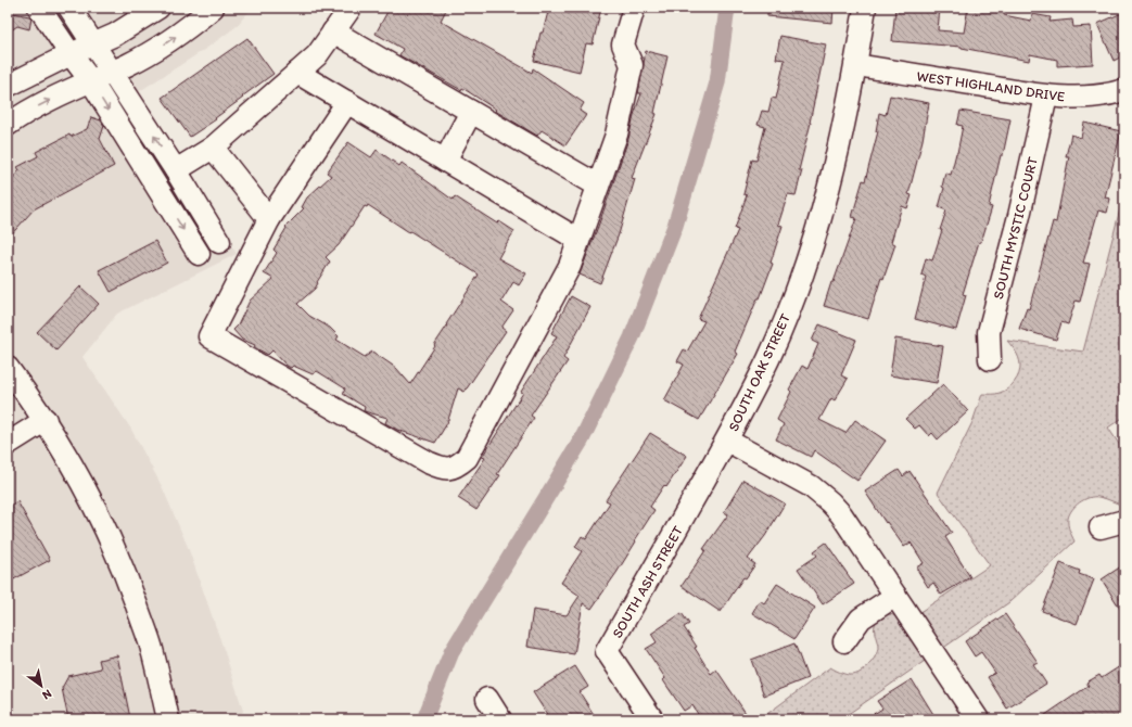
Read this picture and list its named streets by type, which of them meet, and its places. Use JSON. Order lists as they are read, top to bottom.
{
  "streets": {
    "street": [
      "WEST HIGHLAND DRIVE",
      "SOUTH MYSTIC COURT",
      "SOUTH OAK STREET",
      "SOUTH ASH STREET"
    ]
  },
  "crossings": [
    ["WEST HIGHLAND DRIVE", "SOUTH MYSTIC COURT"],
    ["WEST HIGHLAND DRIVE", "SOUTH OAK STREET"],
    ["SOUTH OAK STREET", "SOUTH ASH STREET"]
  ],
  "north": "bottom right"
}
